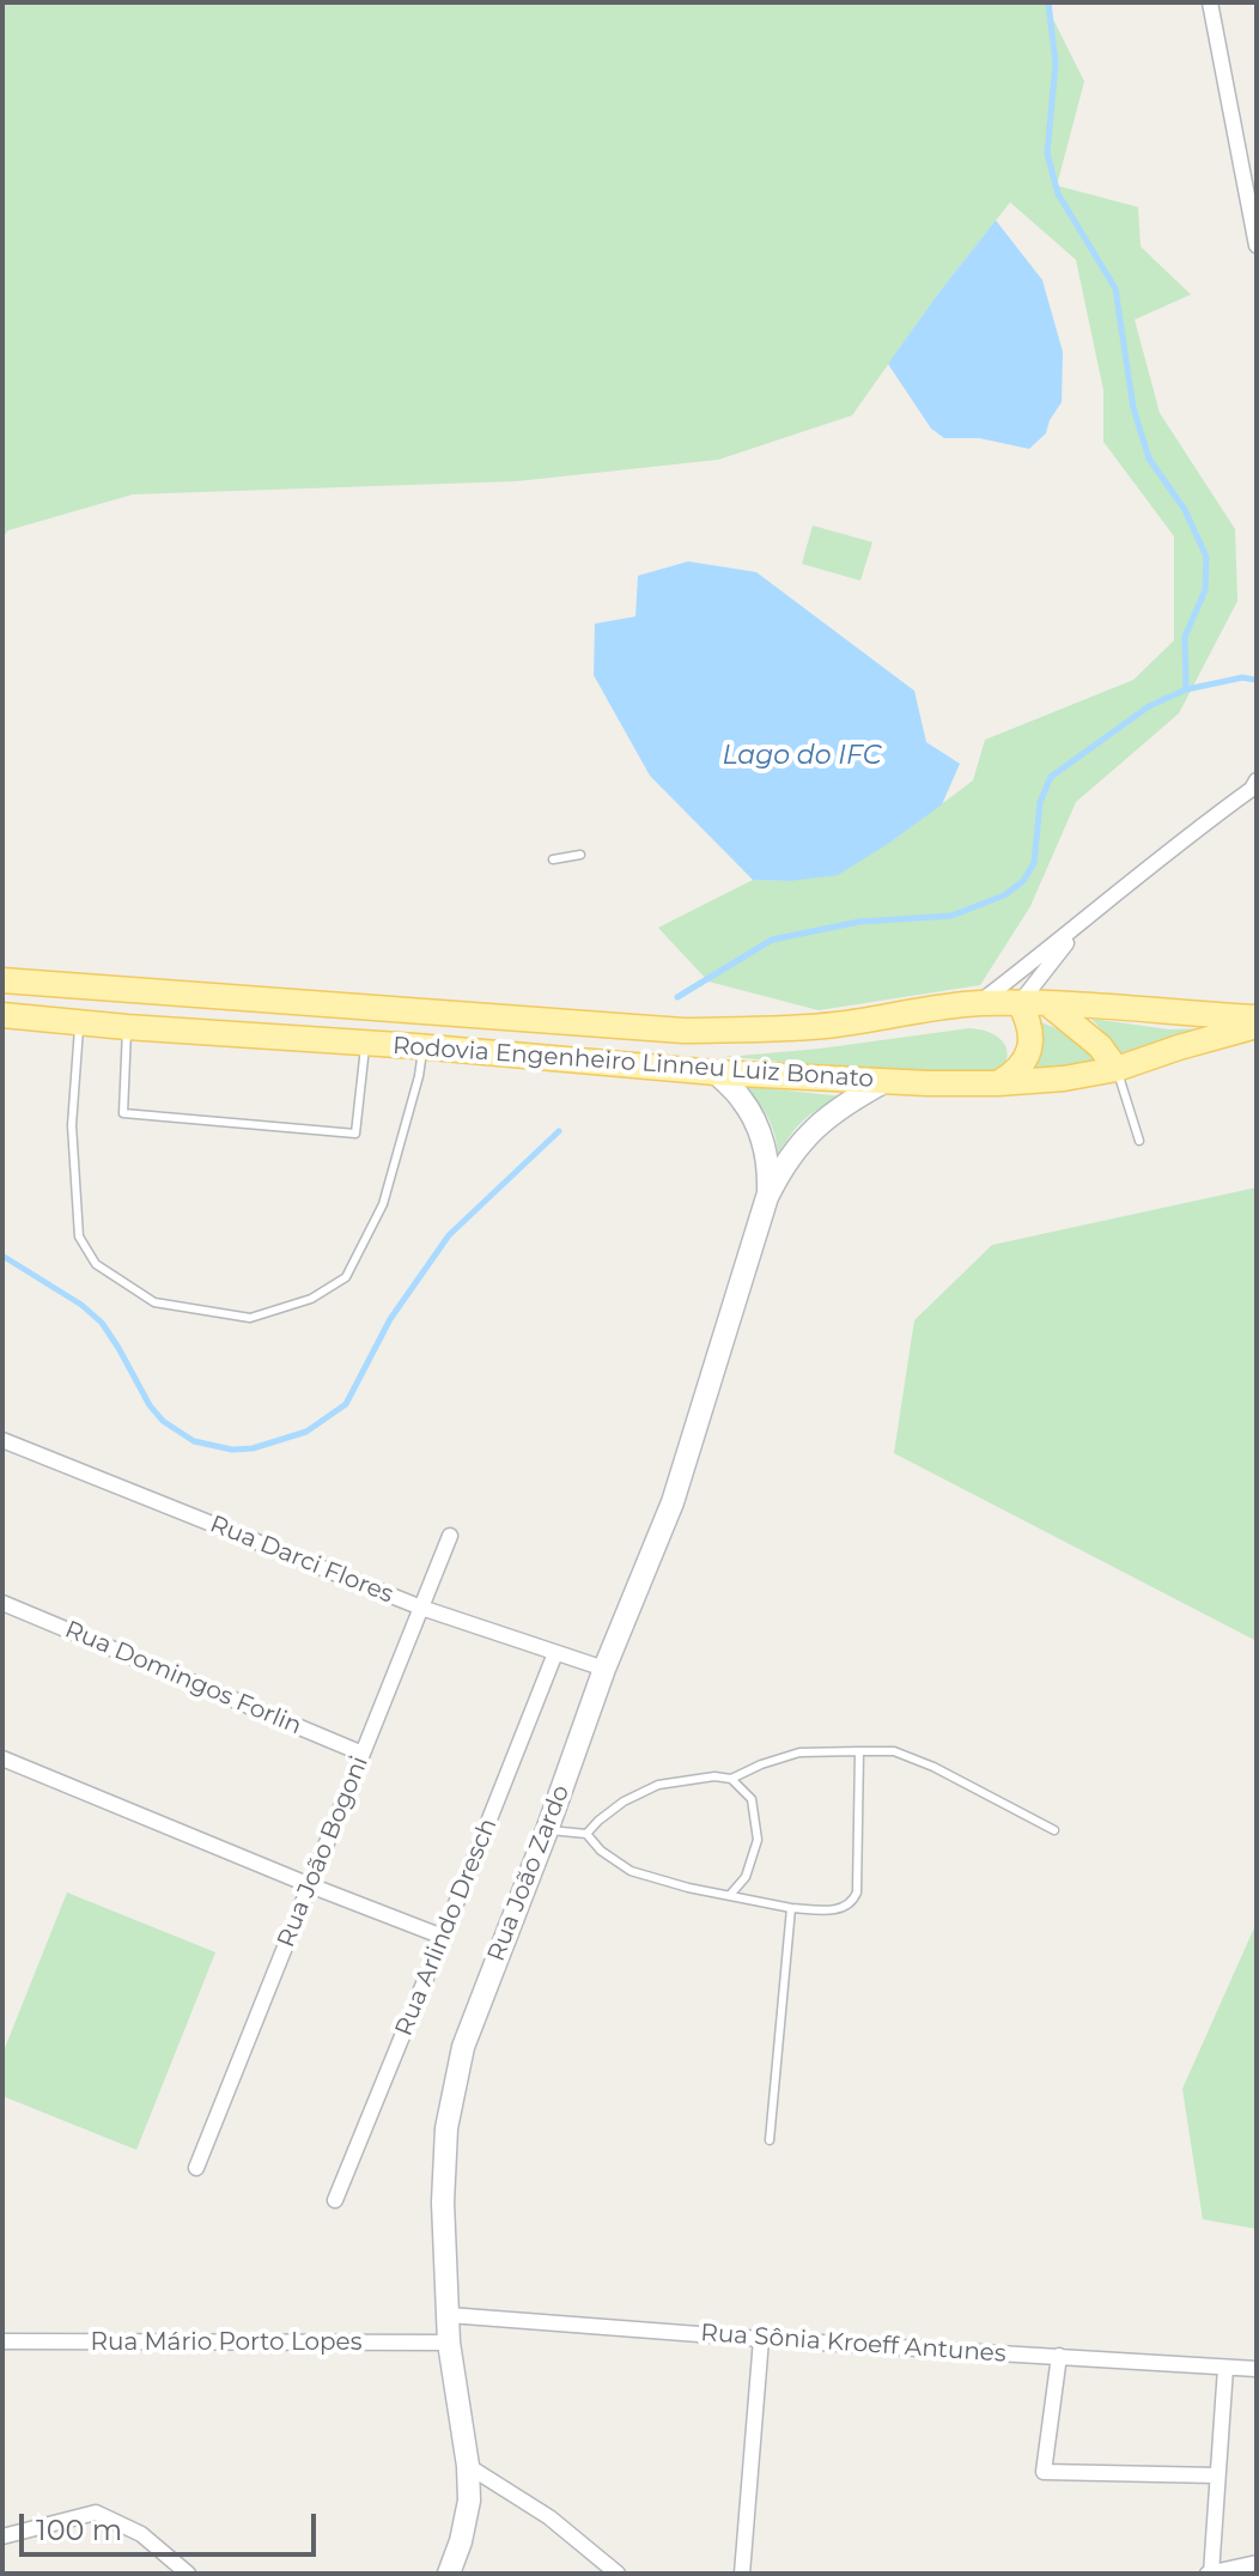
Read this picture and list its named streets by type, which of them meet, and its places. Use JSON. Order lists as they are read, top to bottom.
{
  "streets": {
    "main road": ["Rodovia Engenheiro Linneu Luiz Bonato", "Rua João Zardo"],
    "street": [
      "Rua Darci Flores",
      "Rua Domingos Forlin",
      "Rua João Bogoni",
      "Rua Arlindo Dresch",
      "Rua Mário Porto Lopes",
      "Rua Sônia Kroeff Antunes"
    ]
  },
  "crossings": [
    ["Rodovia Engenheiro Linneu Luiz Bonato", "Rua João Zardo"],
    ["Rua Darci Flores", "Rua João Bogoni"],
    ["Rua Darci Flores", "Rua João Zardo"],
    ["Rua Darci Flores", "Rua Arlindo Dresch"],
    ["Rua Domingos Forlin", "Rua João Bogoni"],
    ["Rua João Zardo", "Rua Mário Porto Lopes"],
    ["Rua João Zardo", "Rua Sônia Kroeff Antunes"]
  ],
  "water": ["Lago do IFC"],
  "scale_bar": "100 m"
}
